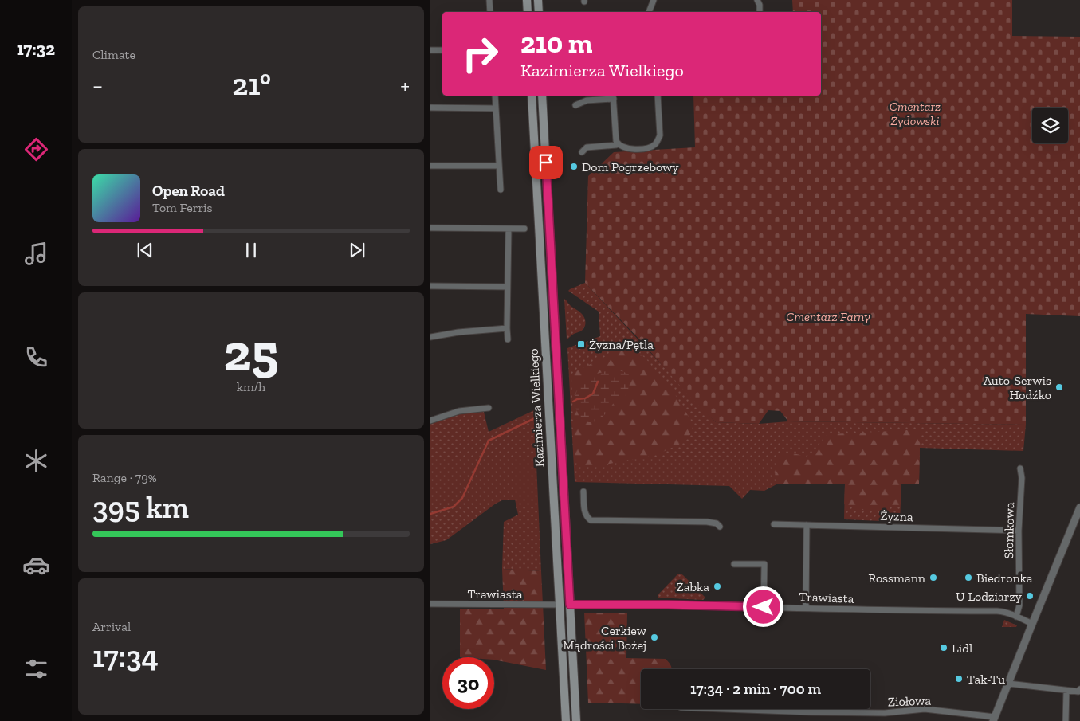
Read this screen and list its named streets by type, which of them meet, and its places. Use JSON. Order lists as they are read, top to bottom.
{
  "streets": {
    "main road": ["Kazimierza Wielkiego"],
    "street": [
      "Żyzna",
      "Słomkowa",
      "Trawiasta",
      "Ziołowa"
    ]
  },
  "crossings": [
    ["Kazimierza Wielkiego", "Trawiasta"],
    ["Żyzna", "Słomkowa"],
    ["Słomkowa", "Trawiasta"]
  ],
  "parks": ["Cmentarz Żydowski", "Cmentarz Farny"],
  "places": {
    "other": [
      "Dom Pogrzebowy",
      "Auto-Serwis Hodźko",
      "Rossmann",
      "Biedronka",
      "Żabka",
      "U Lodziarzy",
      "Cerkiew Mądrości Bożej",
      "Lidl",
      "Tak-Tu"
    ],
    "transit": ["Żyzna/Pętla"]
  },
  "page": {
    "tabs": "17:32",
    "tile": [
      "Climate",
      ["25", "km/h"],
      ["Range · 79%", "395 km"],
      ["Arrival", "17:34"]
    ],
    "turn": ["210 m", "Kazimierza Wielkiego"],
    "heat": ["−", "21°", "+"],
    "song": ["Open Road", "Tom Ferris"],
    "limit": "30",
    "trip": "17:34 · 2 min · 700 m"
  }
}
